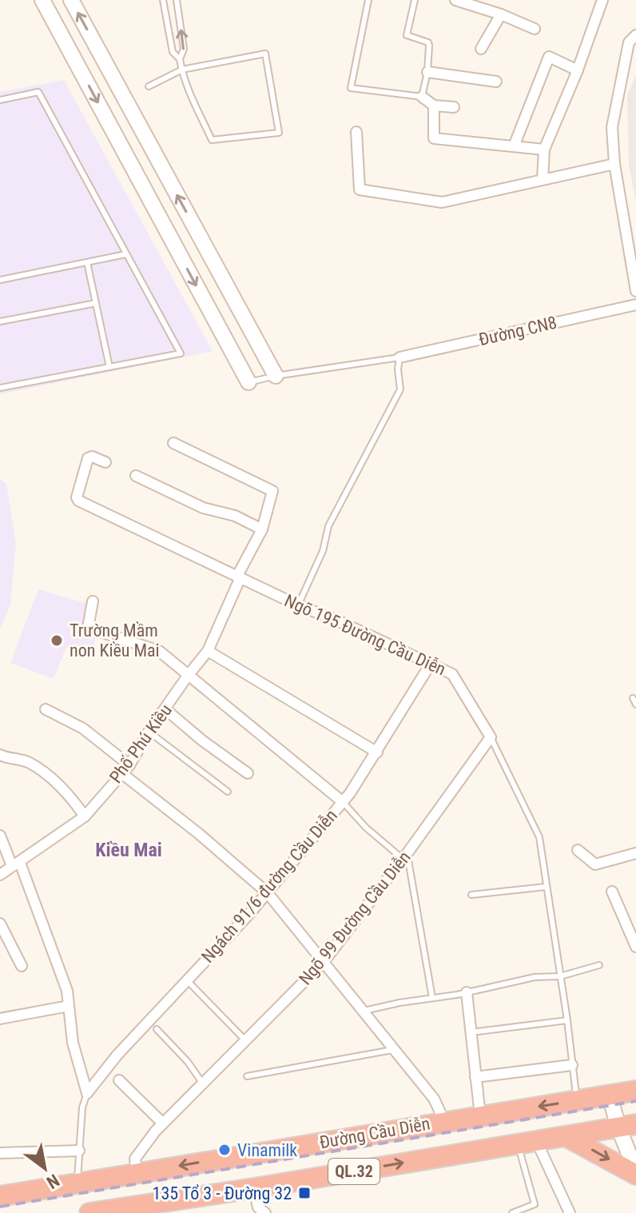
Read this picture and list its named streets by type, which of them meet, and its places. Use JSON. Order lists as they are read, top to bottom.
{
  "streets": {
    "highway": ["Đường Cầu Diễn", "QL.32"],
    "street": [
      "Đường CN8",
      "Ngõ 195 Đường Cầu Diễn",
      "Phố Phú Kiều",
      "Ngách 91/6 đường Cầu Diễn",
      "Ngõ 99 Đường Cầu Diễn"
    ]
  },
  "crossings": [
    ["Ngõ 195 Đường Cầu Diễn", "Phố Phú Kiều"],
    ["Ngõ 195 Đường Cầu Diễn", "Ngách 91/6 đường Cầu Diễn"],
    ["Ngõ 195 Đường Cầu Diễn", "Ngõ 99 Đường Cầu Diễn"],
    ["Ngõ 195 Đường Cầu Diễn", "Đường Cầu Diễn"],
    ["Ngõ 99 Đường Cầu Diễn", "Đường Cầu Diễn"]
  ],
  "districts": ["Kiều Mai"],
  "places": {
    "other": ["Trường Mầm non Kiều Mai", "Vinamilk"],
    "transit": ["135 Tổ 3 - Đường 32"]
  },
  "north": "bottom right"
}
